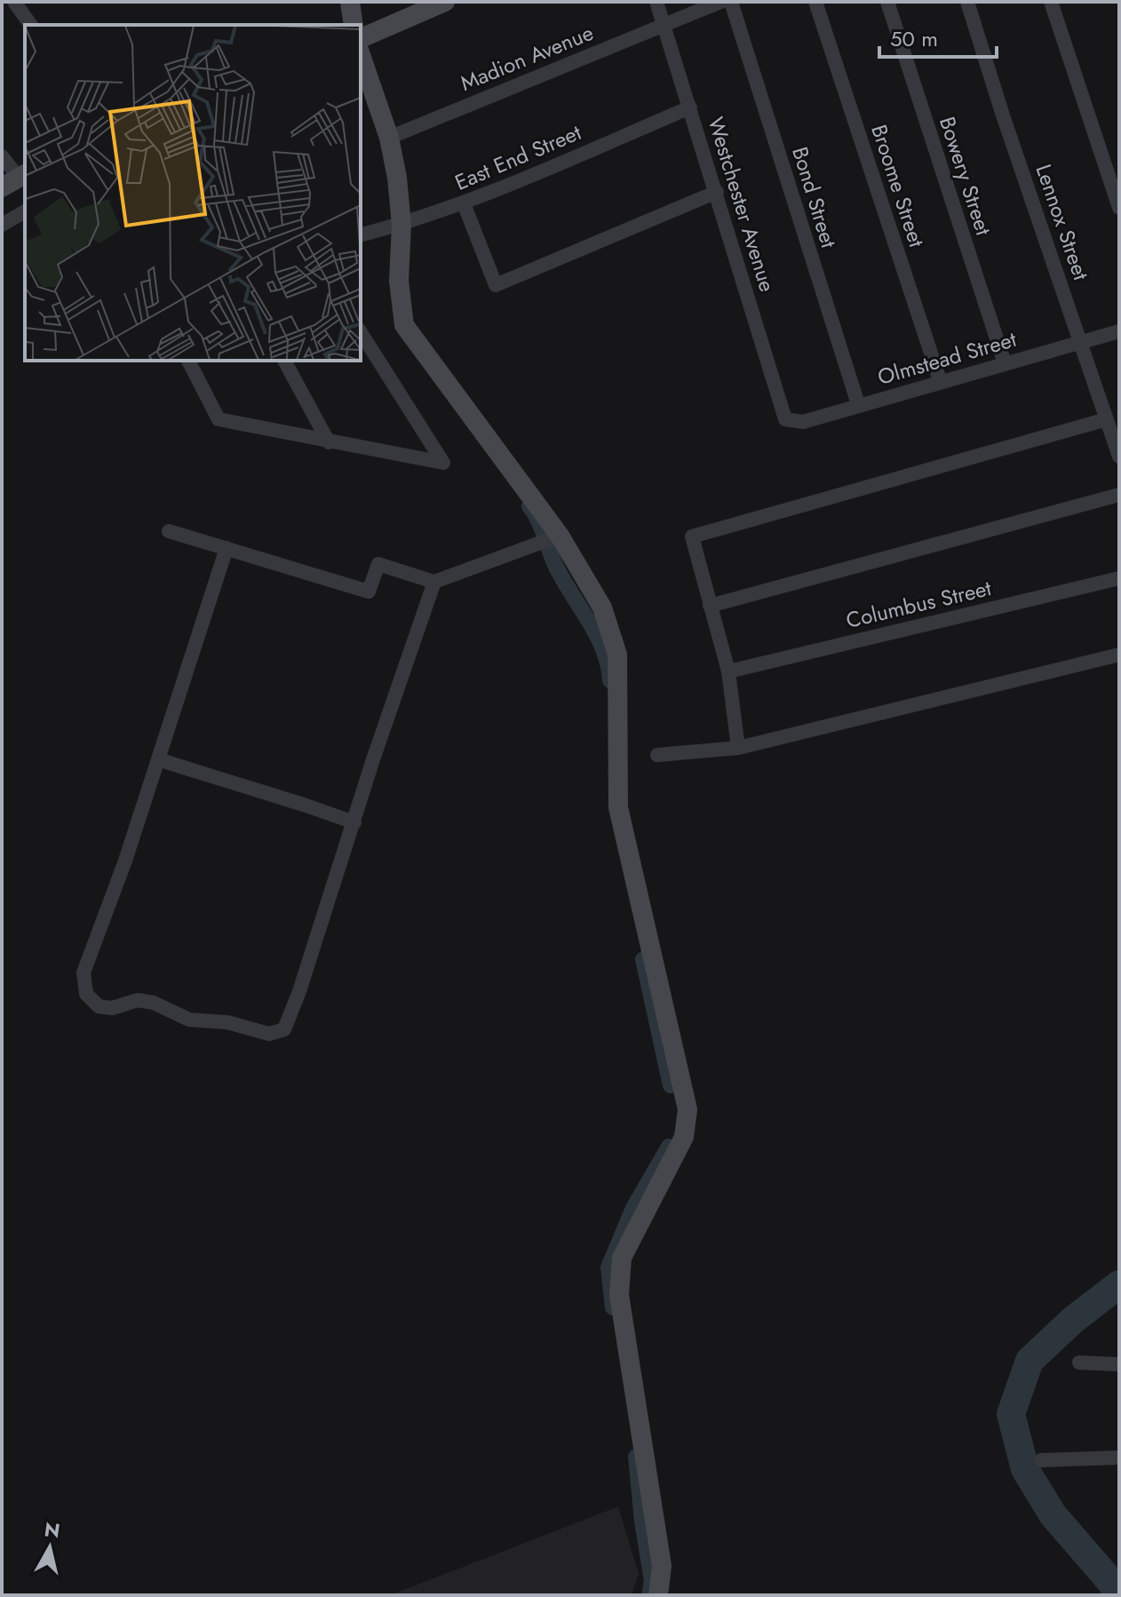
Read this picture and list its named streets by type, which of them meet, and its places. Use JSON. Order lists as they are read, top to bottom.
{
  "streets": {
    "street": [
      "Madion Avenue",
      "East End Street",
      "Bowery Street",
      "Broome Street",
      "Bond Street",
      "Westchester Avenue",
      "Lennox Street",
      "Olmstead Street",
      "Columbus Street"
    ]
  },
  "crossings": [
    ["Madion Avenue", "Westchester Avenue"],
    ["East End Street", "Westchester Avenue"],
    ["Bowery Street", "Olmstead Street"],
    ["Broome Street", "Olmstead Street"],
    ["Bond Street", "Olmstead Street"],
    ["Westchester Avenue", "Olmstead Street"],
    ["Lennox Street", "Olmstead Street"]
  ],
  "scale_bar": "50 m",
  "north": "top"
}
